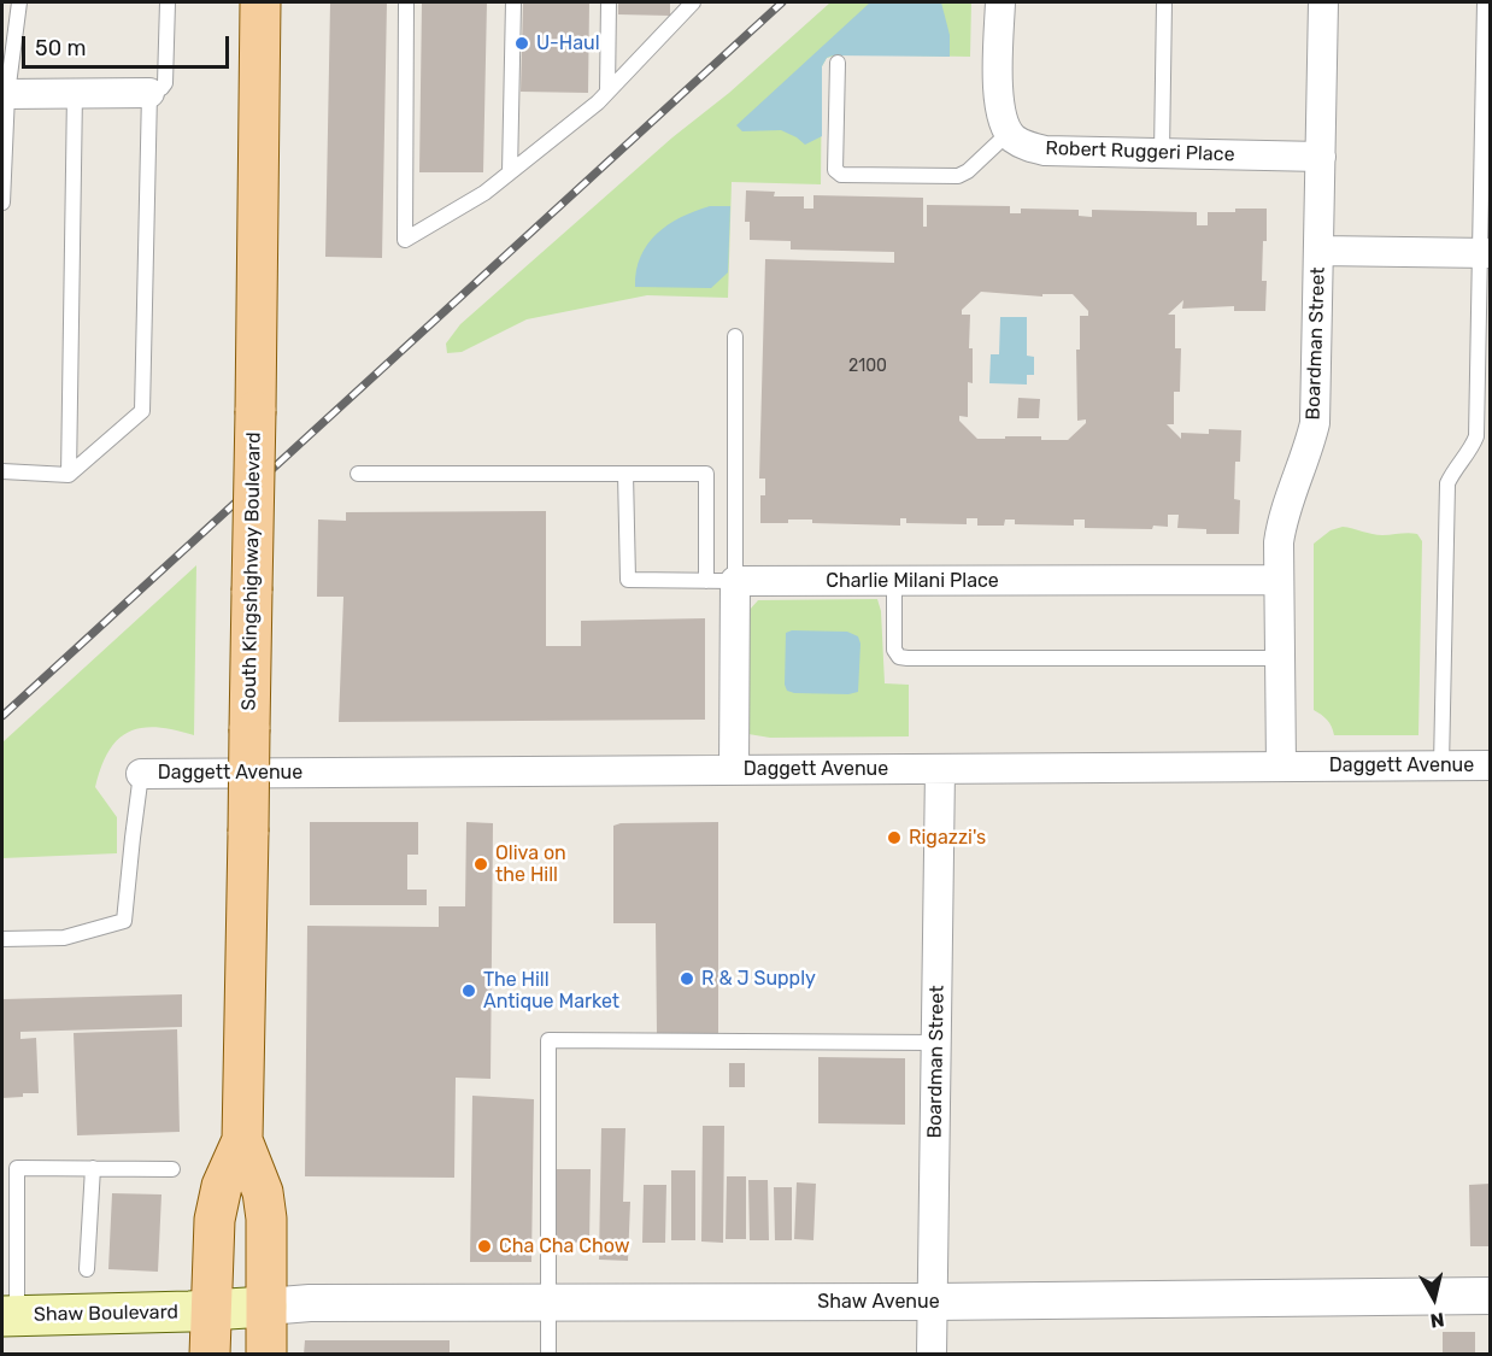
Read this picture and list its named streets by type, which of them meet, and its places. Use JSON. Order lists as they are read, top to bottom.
{
  "streets": {
    "main road": ["South Kingshighway Boulevard", "Shaw Boulevard"],
    "street": [
      "Robert Ruggeri Place",
      "Boardman Street",
      "Charlie Milani Place",
      "Daggett Avenue",
      "Shaw Avenue"
    ]
  },
  "crossings": [
    ["Robert Ruggeri Place", "Boardman Street"],
    ["Boardman Street", "Charlie Milani Place"],
    ["Boardman Street", "Daggett Avenue"],
    ["Boardman Street", "Shaw Avenue"],
    ["South Kingshighway Boulevard", "Shaw Avenue"],
    ["South Kingshighway Boulevard", "Shaw Boulevard"],
    ["Shaw Avenue", "Shaw Boulevard"]
  ],
  "places": [
    "U-Haul",
    "Rigazzi's",
    "Oliva on the Hill",
    "R & J Supply",
    "The Hill Antique Market",
    "Cha Cha Chow"
  ],
  "house_numbers": ["2100"],
  "scale_bar": "50 m",
  "north": "bottom"
}
